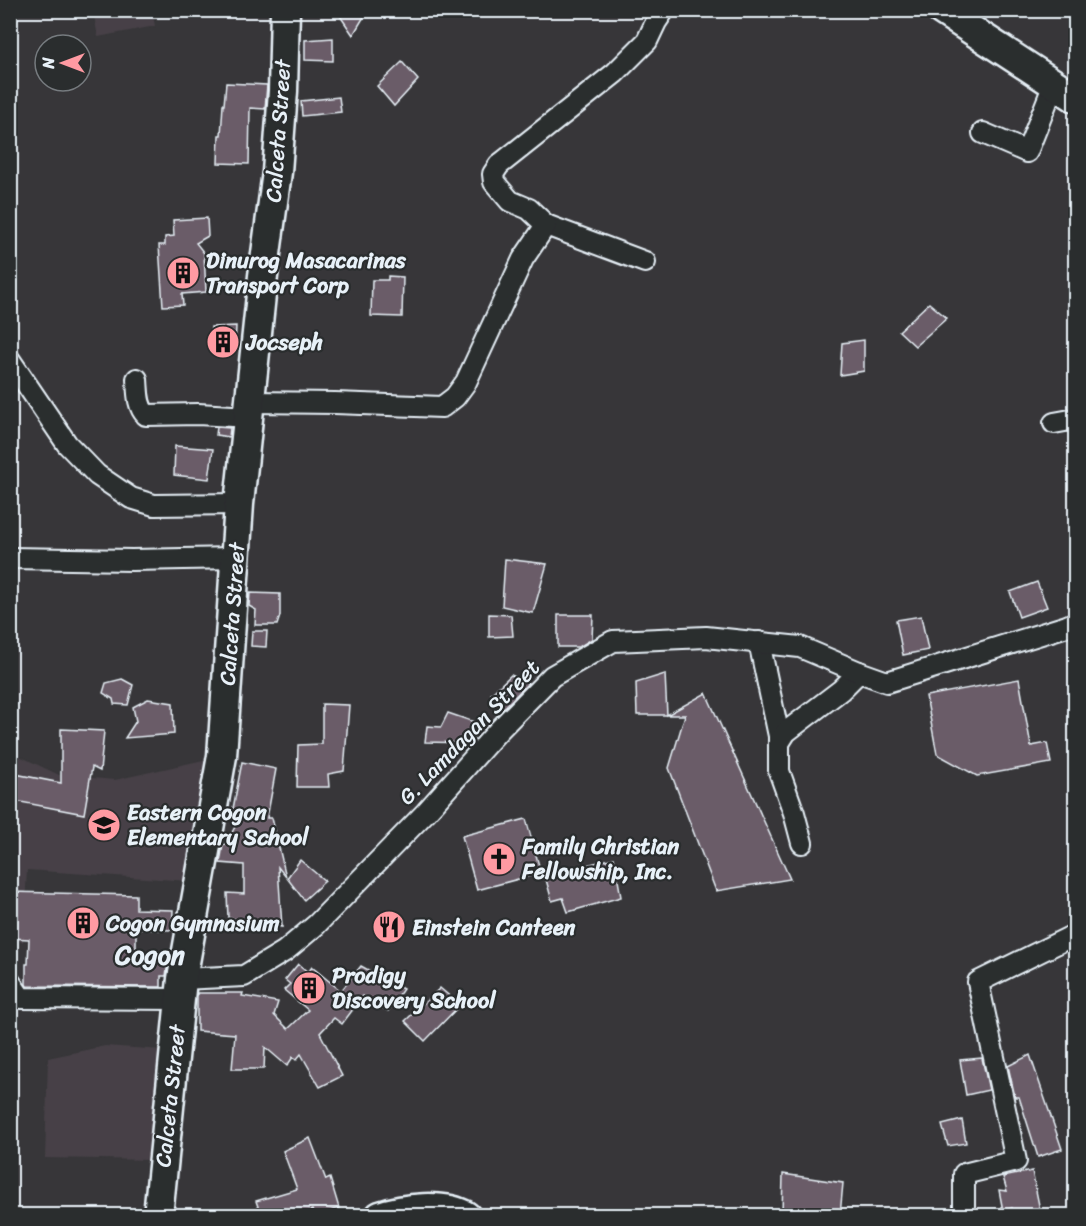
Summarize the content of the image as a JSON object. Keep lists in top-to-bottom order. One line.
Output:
{"streets":{"main road":["Calceta Street"],"street":["G. Lamdagan Street"]},"crossings":[["Calceta Street","G. Lamdagan Street"]],"districts":["Cogon"],"places":{"building":["Dinurog Masacarinas Transport Corp","Jocseph","Cogon Gymnasium","Prodigy Discovery School"],"school or university":["Eastern Cogon Elementary School"],"church":["Family Christian Fellowship, Inc."],"restaurant":["Einstein Canteen"]},"north":"left"}
